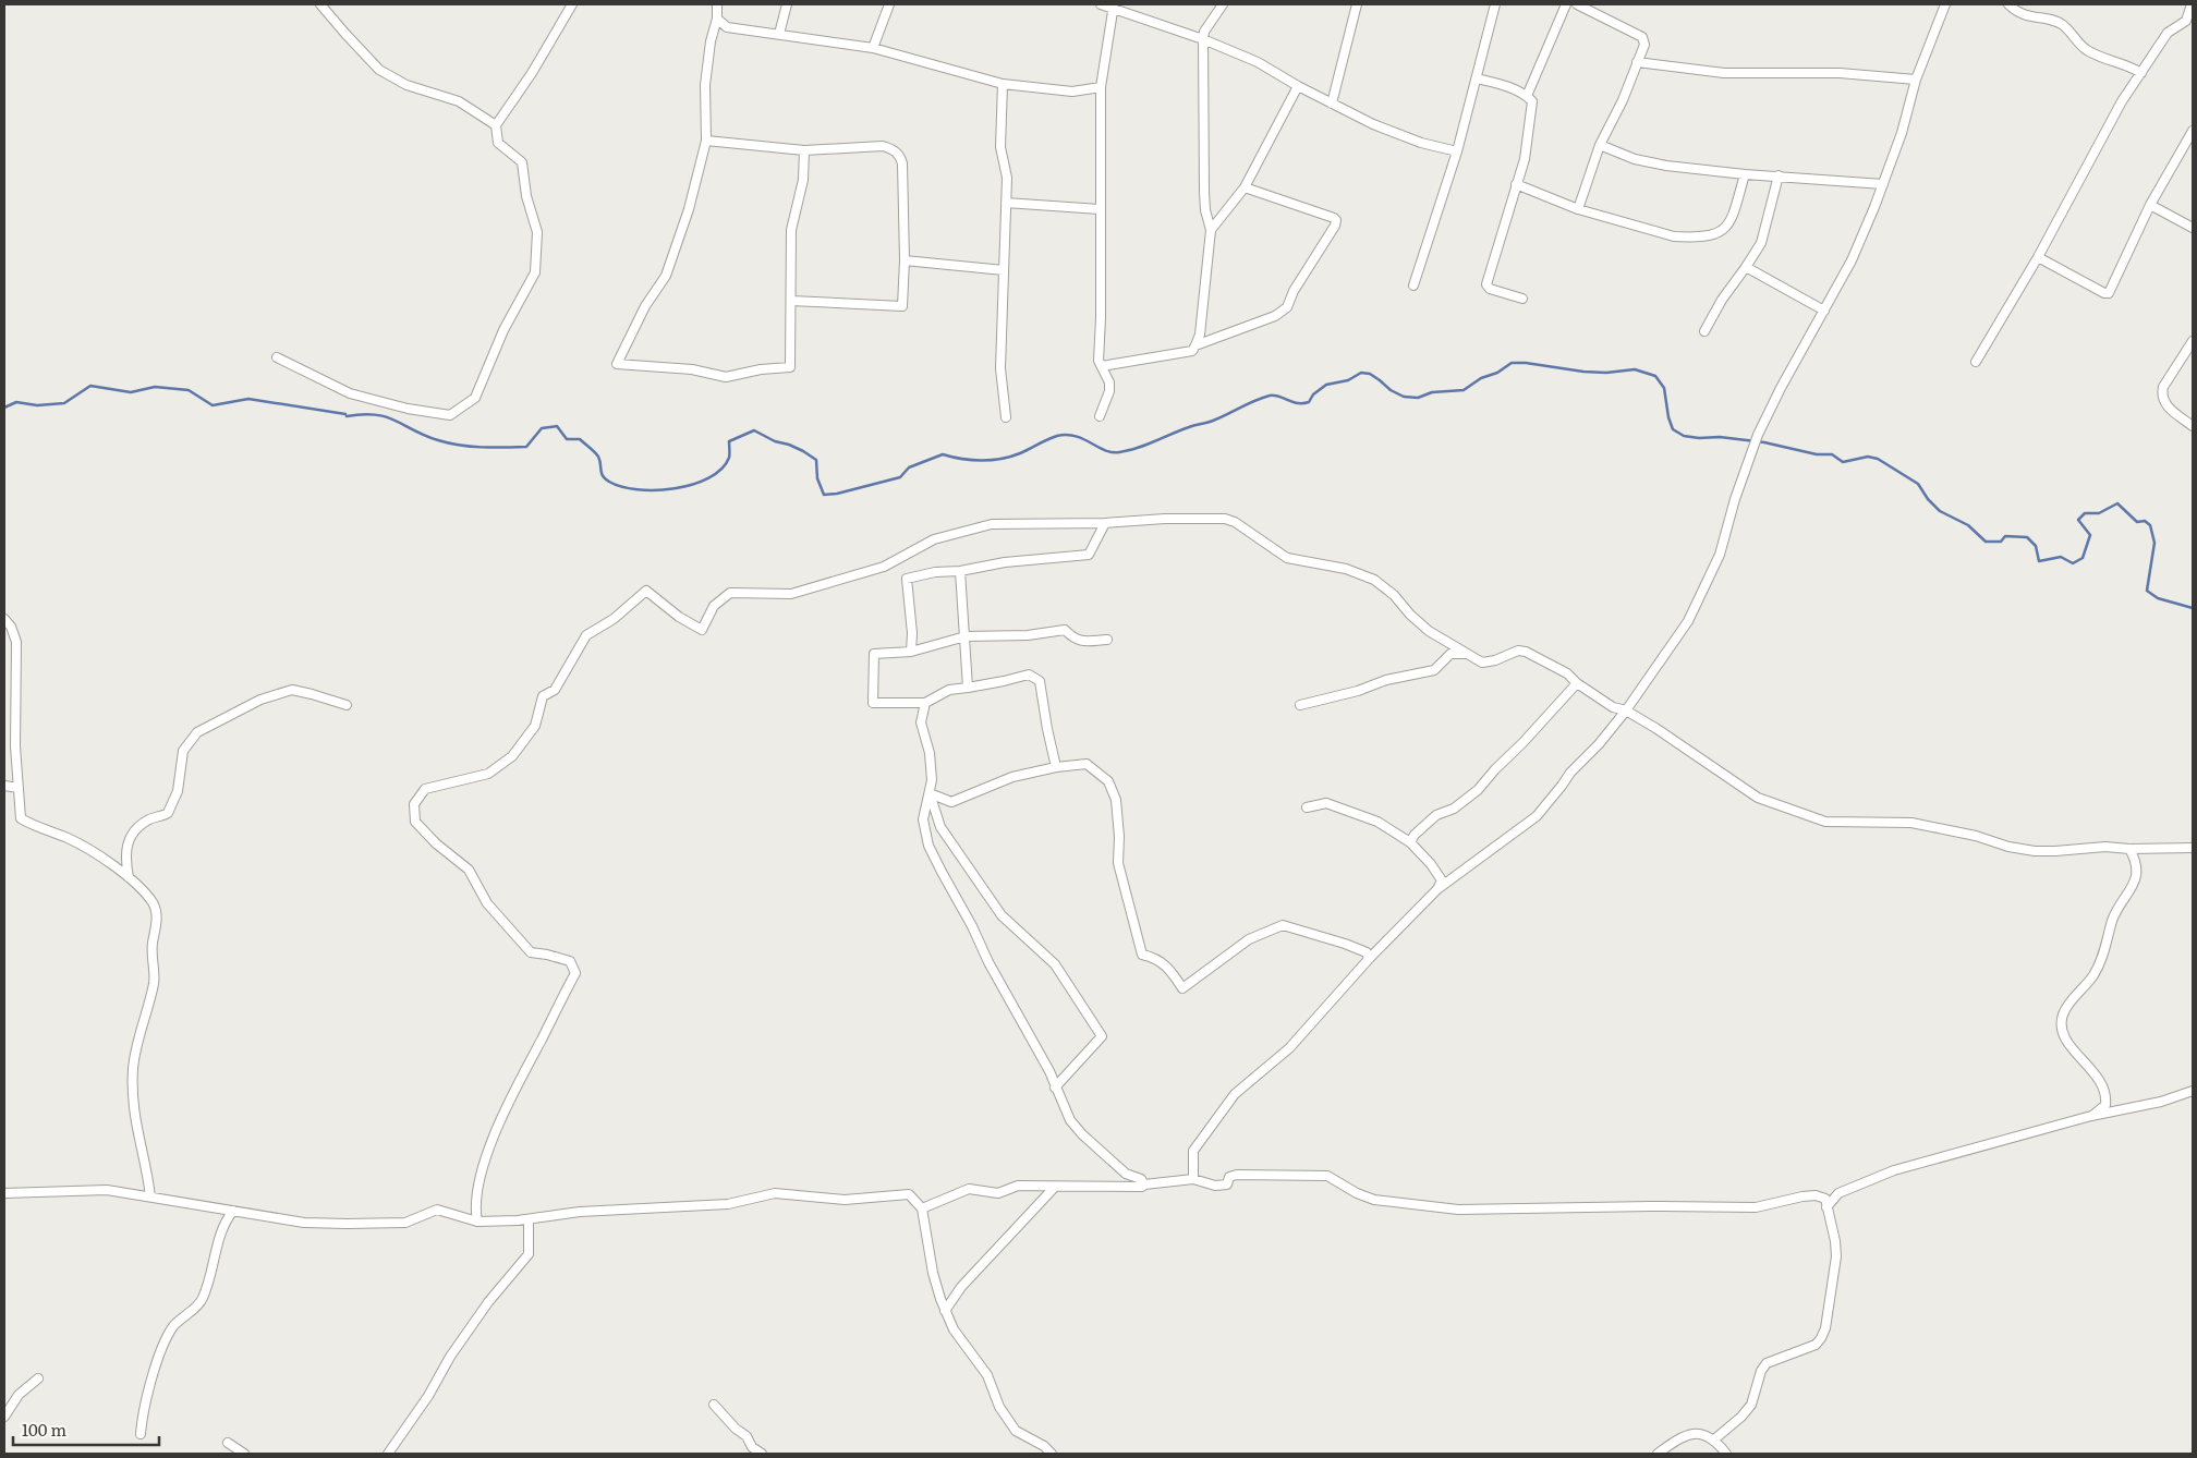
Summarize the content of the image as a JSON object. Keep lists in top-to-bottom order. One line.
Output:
{"scale_bar":"100 m"}
